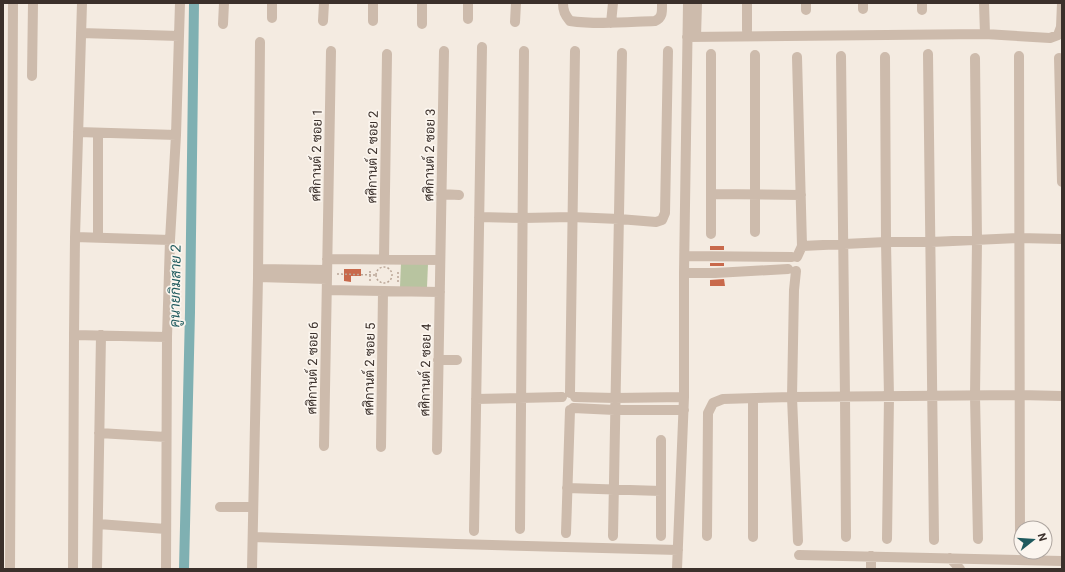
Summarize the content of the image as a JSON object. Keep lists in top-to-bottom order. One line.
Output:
{"streets":{"street":["ศศิกานต์ 2 ซอย 1","ศศิกานต์ 2 ซอย 3","ศศิกานต์ 2 ซอย 2","ศศิกานต์ 2 ซอย 6","ศศิกานต์ 2 ซอย 5","ศศิกานต์ 2 ซอย 4"]},"crossings":[["ศศิกานต์ 2 ซอย 1","ศศิกานต์ 2 ซอย 6"],["ศศิกานต์ 2 ซอย 3","ศศิกานต์ 2 ซอย 4"]],"water":["คูนายกิมสาย 2"],"north":"right"}
